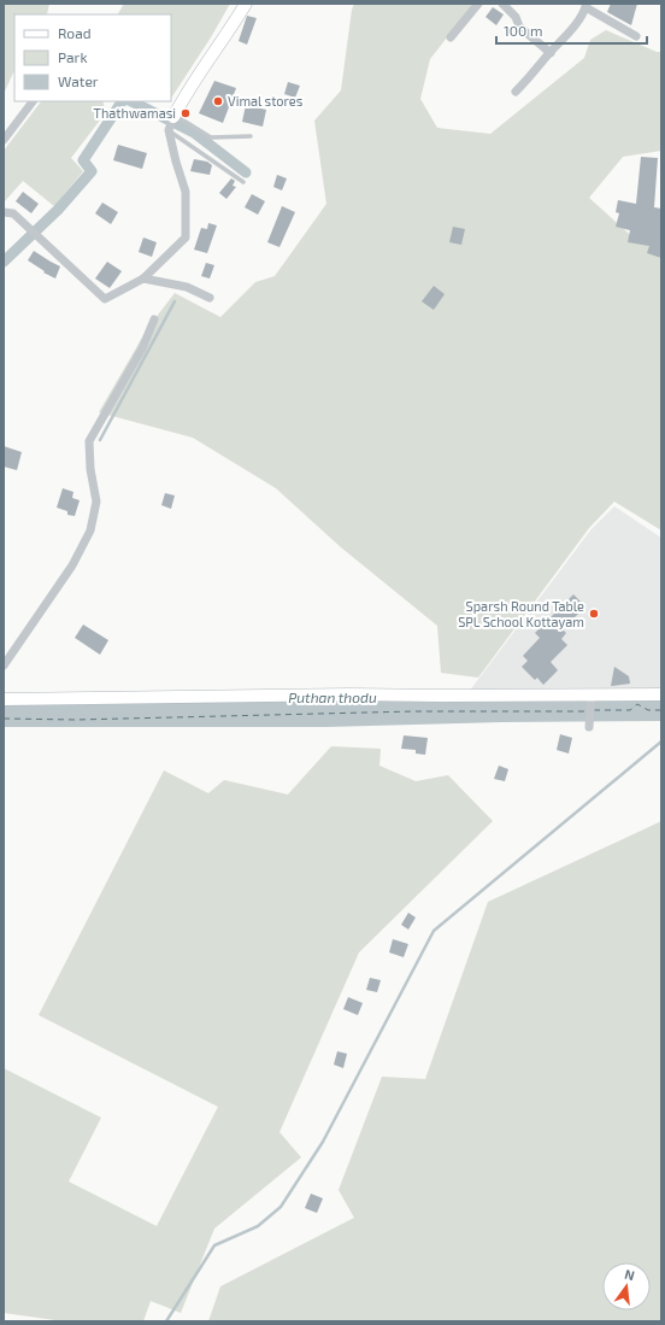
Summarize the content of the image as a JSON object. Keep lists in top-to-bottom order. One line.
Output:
{"water":["Puthan thodu"],"places":["Vimal stores","Thathwamasi","Sparsh Round Table SPL School Kottayam"],"legend":["Road","Park","Water"],"scale_bar":"100 m","north":"top"}
